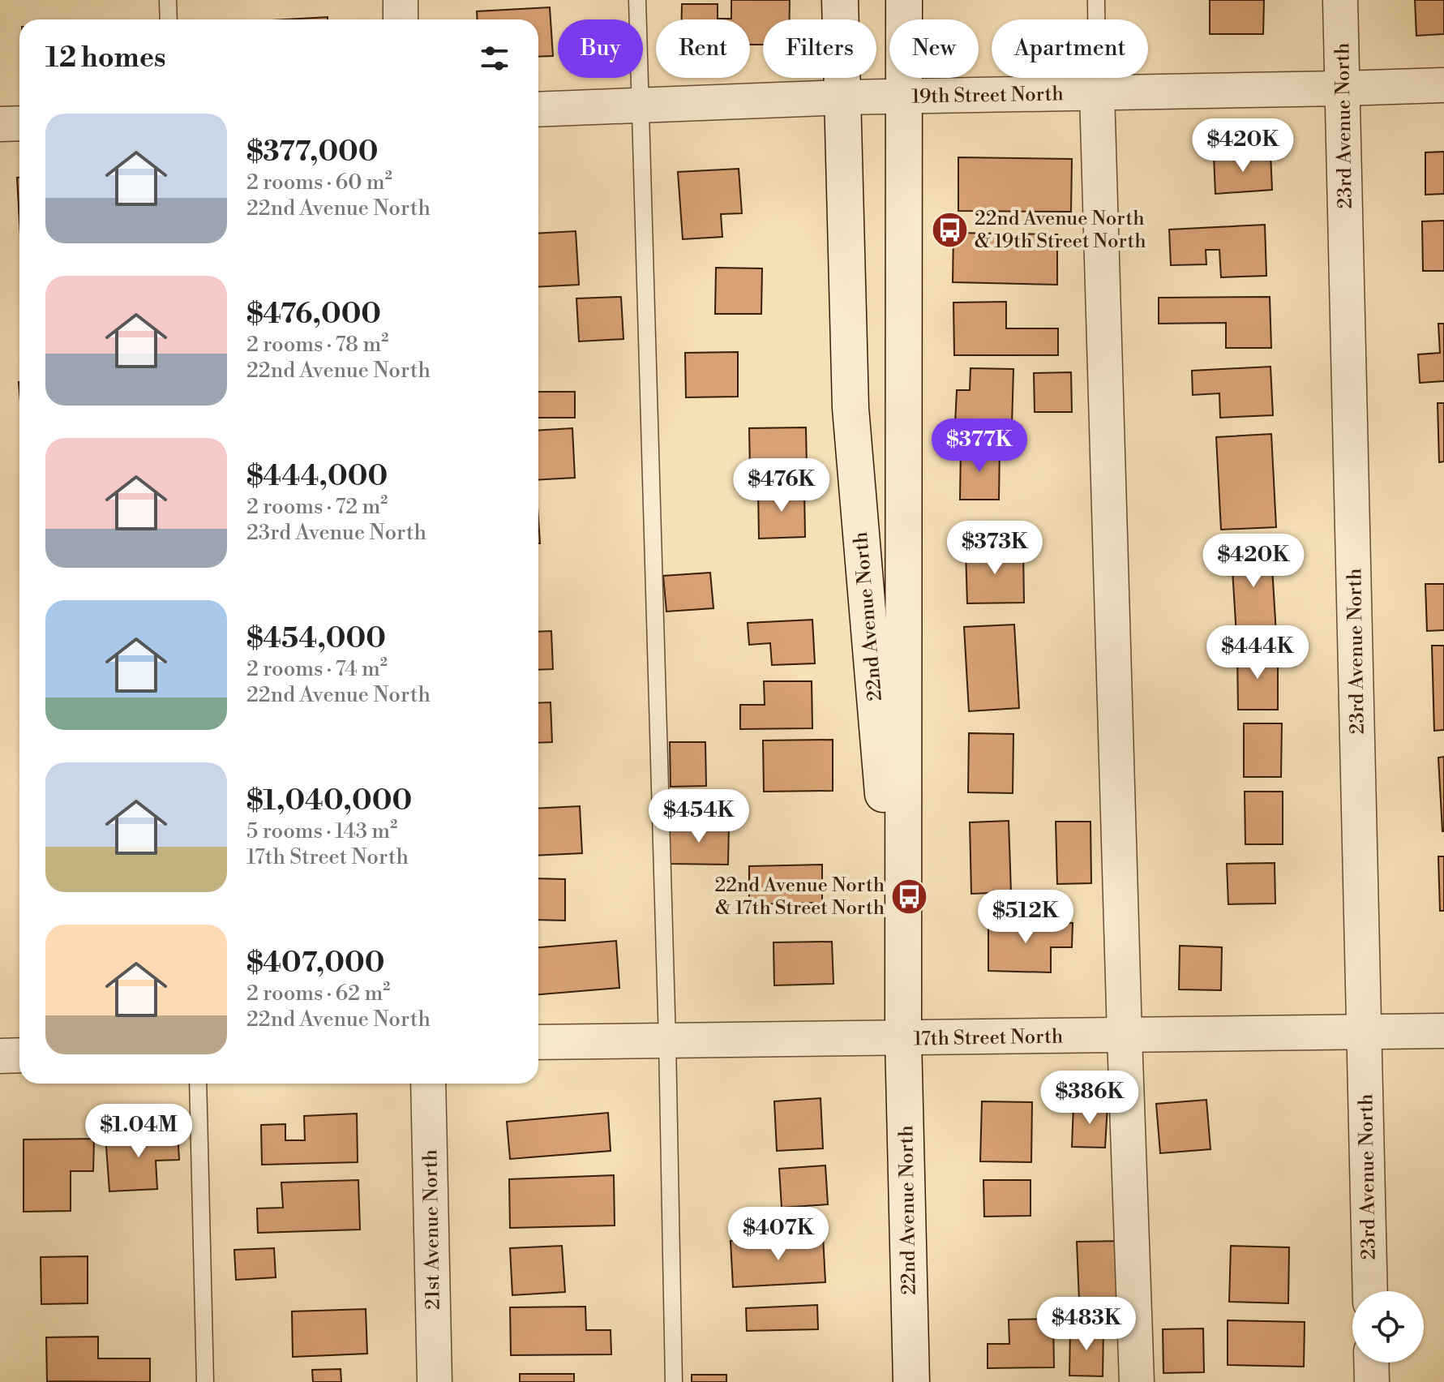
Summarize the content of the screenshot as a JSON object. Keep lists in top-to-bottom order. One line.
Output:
{"streets":{"main road":["22nd Avenue North"],"street":["19th Street North","23rd Avenue North","17th Street North","21st Avenue North"]},"crossings":[["19th Street North","23rd Avenue North"],["19th Street North","22nd Avenue North"],["23rd Avenue North","17th Street North"],["22nd Avenue North","17th Street North"]],"places":{"bus stop":["22nd Avenue North & 19th Street North","22nd Avenue North & 17th Street North"]},"page":{"chip":["Buy","Rent","Filters","New","Apartment"],"heading":"12 homes","list":[{"name":"$377,000","note":"2 rooms · 60 m² · 22nd Avenue North"},{"name":"$476,000","note":"2 rooms · 78 m² · 22nd Avenue North"},{"name":"$444,000","note":"2 rooms · 72 m² · 23rd Avenue North"},{"name":"$454,000","note":"2 rooms · 74 m² · 22nd Avenue North"},{"name":"$1,040,000","note":"5 rooms · 143 m² · 17th Street North"},{"name":"$407,000","note":"2 rooms · 62 m² · 22nd Avenue North"}],"price":["$420K","$377K","$476K","$373K","$420K","$444K","$454K","$512K","$386K","$1.04M","$407K","$483K"]}}
